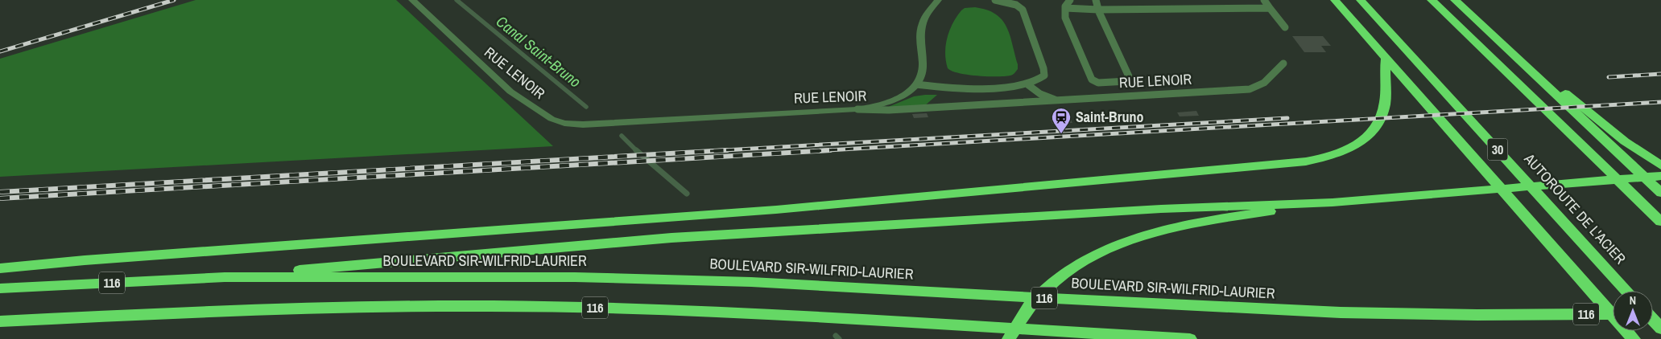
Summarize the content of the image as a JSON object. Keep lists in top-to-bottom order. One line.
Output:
{"streets":{"highway":["30","AUTOROUTE DE L'ACIER","BOULEVARD SIR-WILFRID-LAURIER","116"],"street":["RUE LENOIR"]},"water":["Canal Saint-Bruno"],"places":{"station":["Saint-Bruno"]},"north":"top"}
